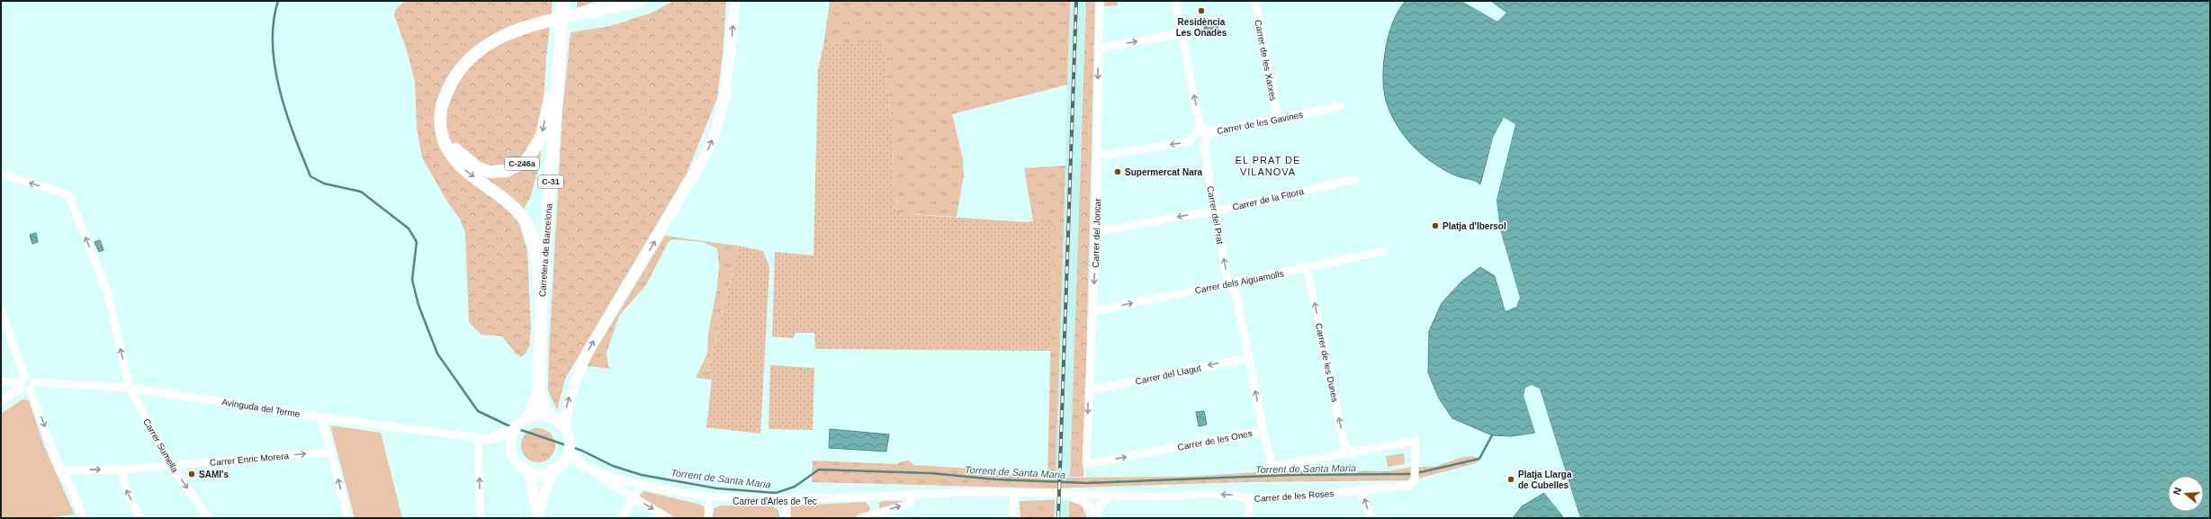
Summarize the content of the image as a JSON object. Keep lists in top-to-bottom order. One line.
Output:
{"streets":{"highway":["C-246a","C-31","Carretera de Barcelona"],"street":["Carrer de les Xarxes","Carrer de les Gavines","Carrer de la Fitora","Carrer del Prat","Carrer del Joncar","Carrer dels Aiguamolls","Carrer de les Dunes","Carrer del Llagut","Avinguda del Terme","Carrer de les Ones","Carrer Sumella","Carrer Enric Morera","Carrer de les Roses","Carrer d'Arles de Tec"]},"crossings":[["Carrer de les Xarxes","Carrer de les Gavines"],["Carrer de les Gavines","Carrer del Prat"],["Carrer de les Gavines","Carrer del Joncar"],["C-246a","Carretera de Barcelona"],["C-31","Carretera de Barcelona"],["Carrer de la Fitora","Carrer del Prat"],["Carrer de la Fitora","Carrer del Joncar"],["Carrer del Prat","Carrer dels Aiguamolls"],["Carrer del Prat","Carrer del Llagut"],["Carrer del Prat","Carrer de les Ones"],["Carrer del Joncar","Carrer dels Aiguamolls"],["Carrer del Joncar","Carrer del Llagut"],["Carrer del Joncar","Carrer de les Ones"],["Carrer dels Aiguamolls","Carrer de les Dunes"],["Avinguda del Terme","Carrer Sumella"],["Carrer de les Ones","Carrer de les Roses"],["Carrer Sumella","Carrer Enric Morera"],["Carrer de les Roses","Carrer d'Arles de Tec"]],"one_way":["Carrer de les Gavines","Carrer de la Fitora","Carrer del Prat","Carrer del Joncar","Carrer dels Aiguamolls","Carrer de les Dunes","Carrer del Llagut","Carrer de les Ones","Carrer Enric Morera","Carrer de les Roses"],"districts":["EL PRAT DE VILANOVA"],"water":["Torrent de Santa Maria"],"places":["Residència Les Onades","Supermercat Nara","Platja d'Ibersol","SAMI's","Platja Llarga de Cubelles"],"north":"left"}
